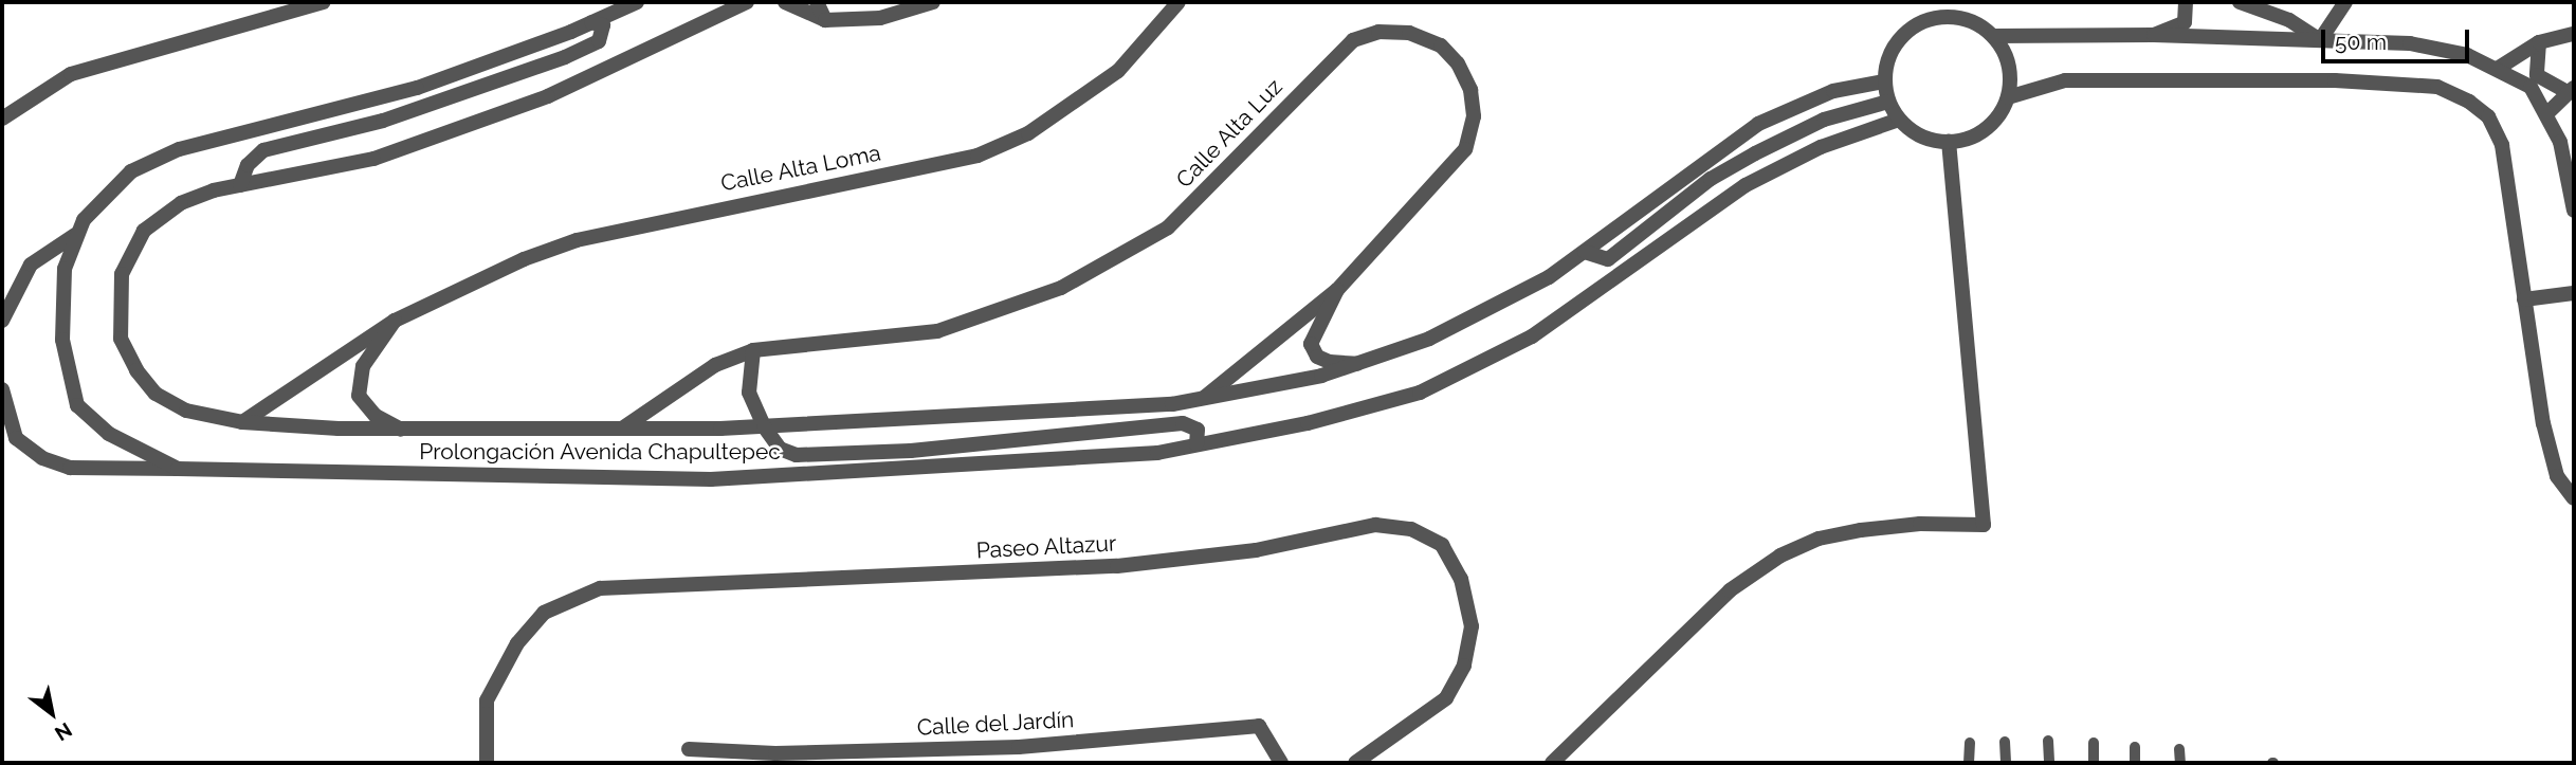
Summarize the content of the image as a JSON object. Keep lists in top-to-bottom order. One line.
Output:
{"streets":{"street":["Calle Alta Luz","Calle Alta Loma","Prolongación Avenida Chapultepec","Paseo Altazur","Calle del Jardín"]},"crossings":[["Calle Alta Luz","Prolongación Avenida Chapultepec"],["Calle Alta Loma","Prolongación Avenida Chapultepec"]],"scale_bar":"50 m","north":"bottom right"}
